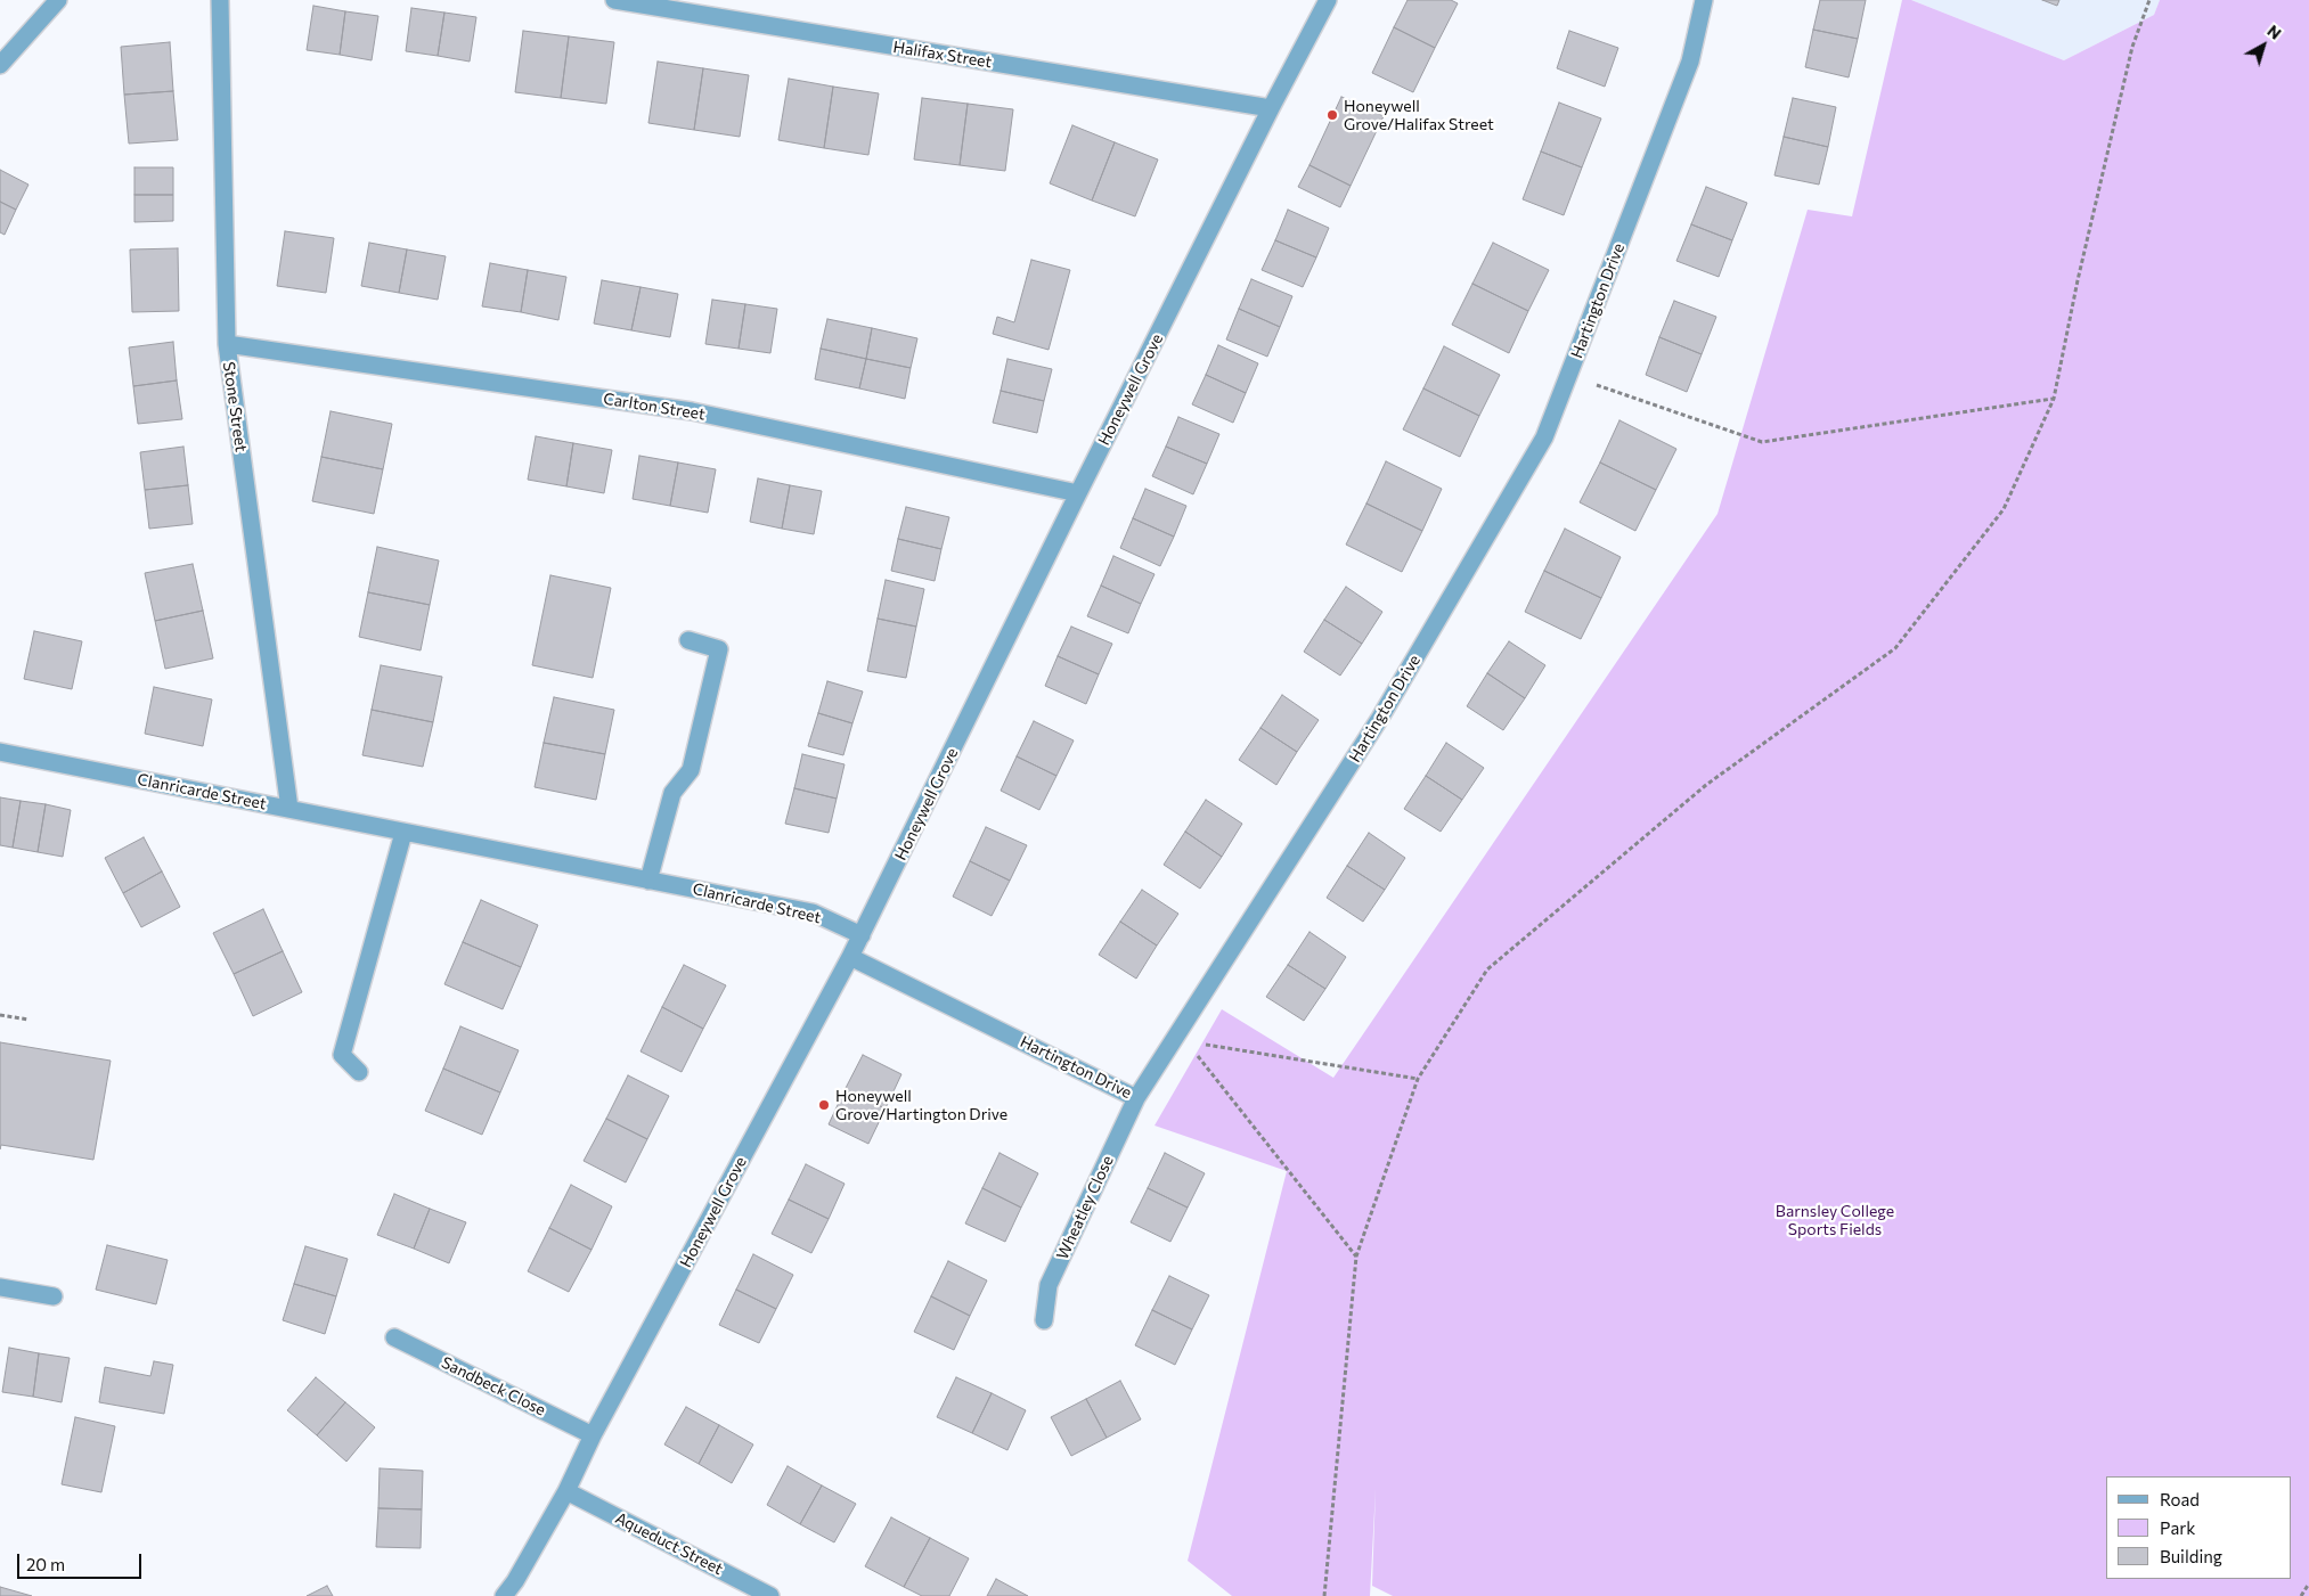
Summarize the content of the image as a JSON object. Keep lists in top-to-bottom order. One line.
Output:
{"streets":{"street":["Halifax Street","Hartington Drive","Honeywell Grove","Stone Street","Carlton Street","Clanricarde Street","Wheatley Close","Sandbeck Close","Aqueduct Street"]},"crossings":[["Halifax Street","Honeywell Grove"],["Hartington Drive","Honeywell Grove"],["Hartington Drive","Wheatley Close"],["Honeywell Grove","Carlton Street"],["Honeywell Grove","Clanricarde Street"],["Honeywell Grove","Sandbeck Close"],["Honeywell Grove","Aqueduct Street"],["Stone Street","Carlton Street"],["Stone Street","Clanricarde Street"]],"parks":["Barnsley College Sports Fields"],"places":["Honeywell Grove/Halifax Street","Honeywell Grove/Hartington Drive"],"legend":["Road","Park","Building"],"scale_bar":"20 m","north":"top right"}
